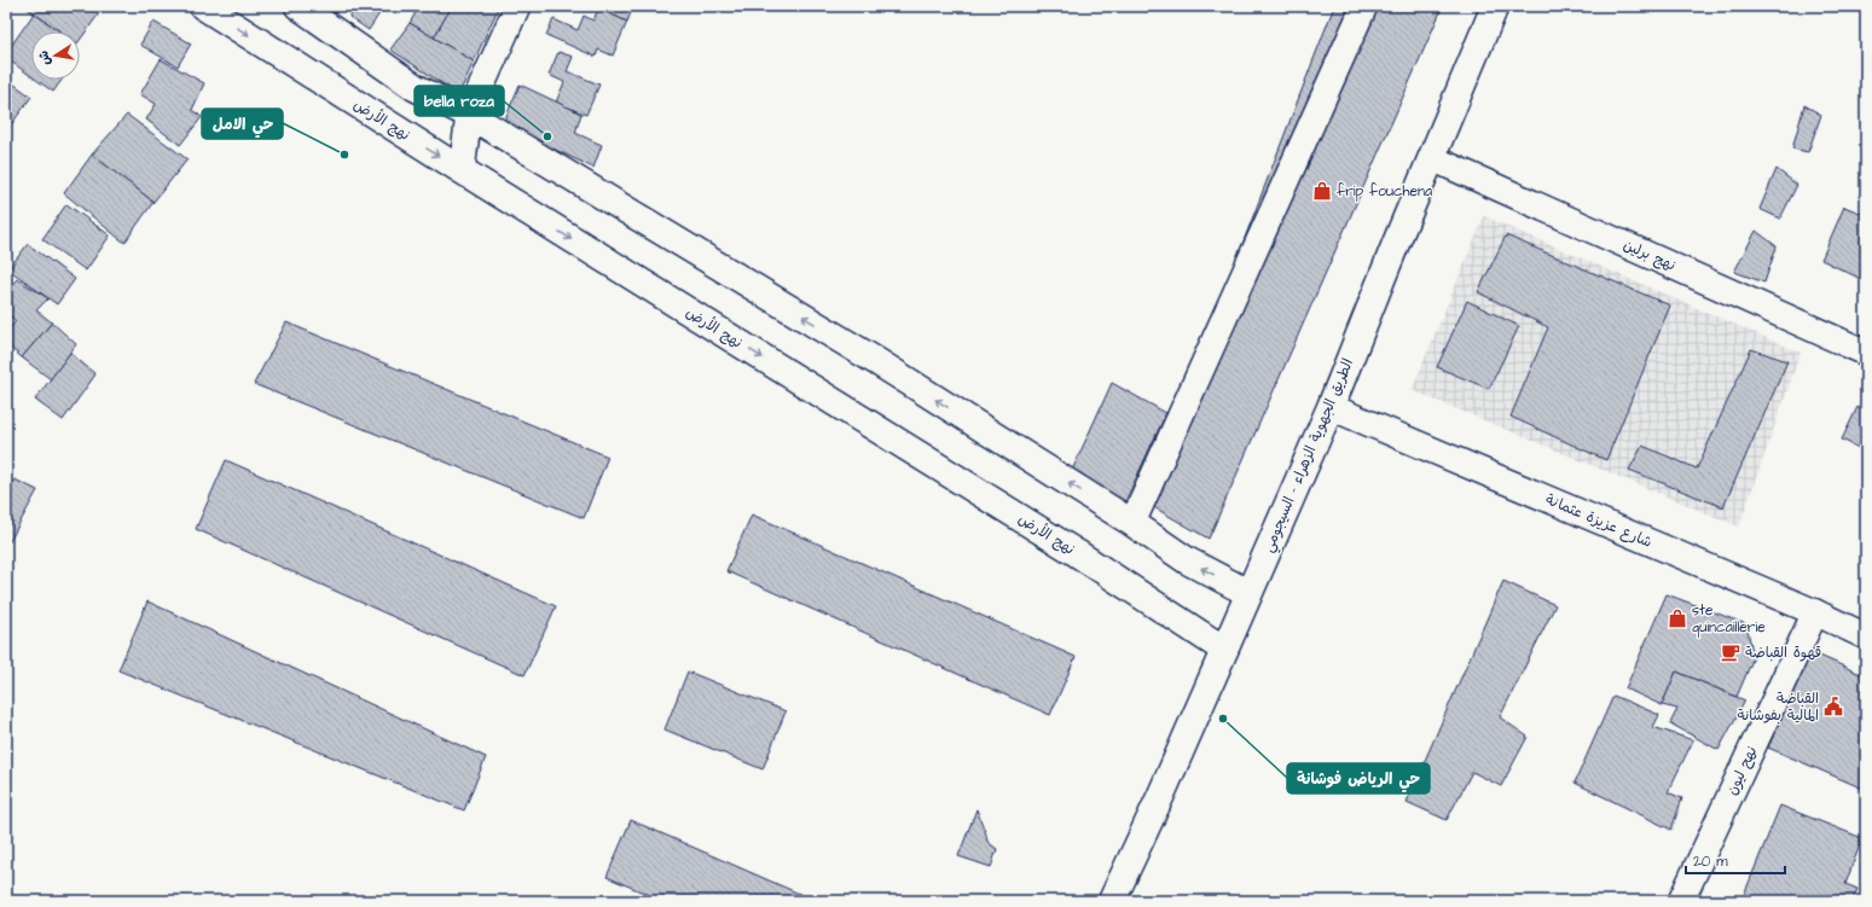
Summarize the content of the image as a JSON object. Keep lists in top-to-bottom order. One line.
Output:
{"streets":{"street":["نهج الأرض","نهج برلين","الطريق الجهوية الزهراء - السيجومي","شارع عزيزة عثمانة","نهح ليون"]},"crossings":[["نهج الأرض","الطريق الجهوية الزهراء - السيجومي"],["نهج برلين","الطريق الجهوية الزهراء - السيجومي"],["الطريق الجهوية الزهراء - السيجومي","شارع عزيزة عثمانة"],["شارع عزيزة عثمانة","نهح ليون"]],"places":{"other":["bella roza","حي الامل","حي الرياض فوشانة"],"shop":["frip fouchena","ste quincaillerie"],"cafe":["قهوة القباضة"],"public building":["القباضة المالية بفوشانة"]},"scale_bar":"20 m","north":"left"}
